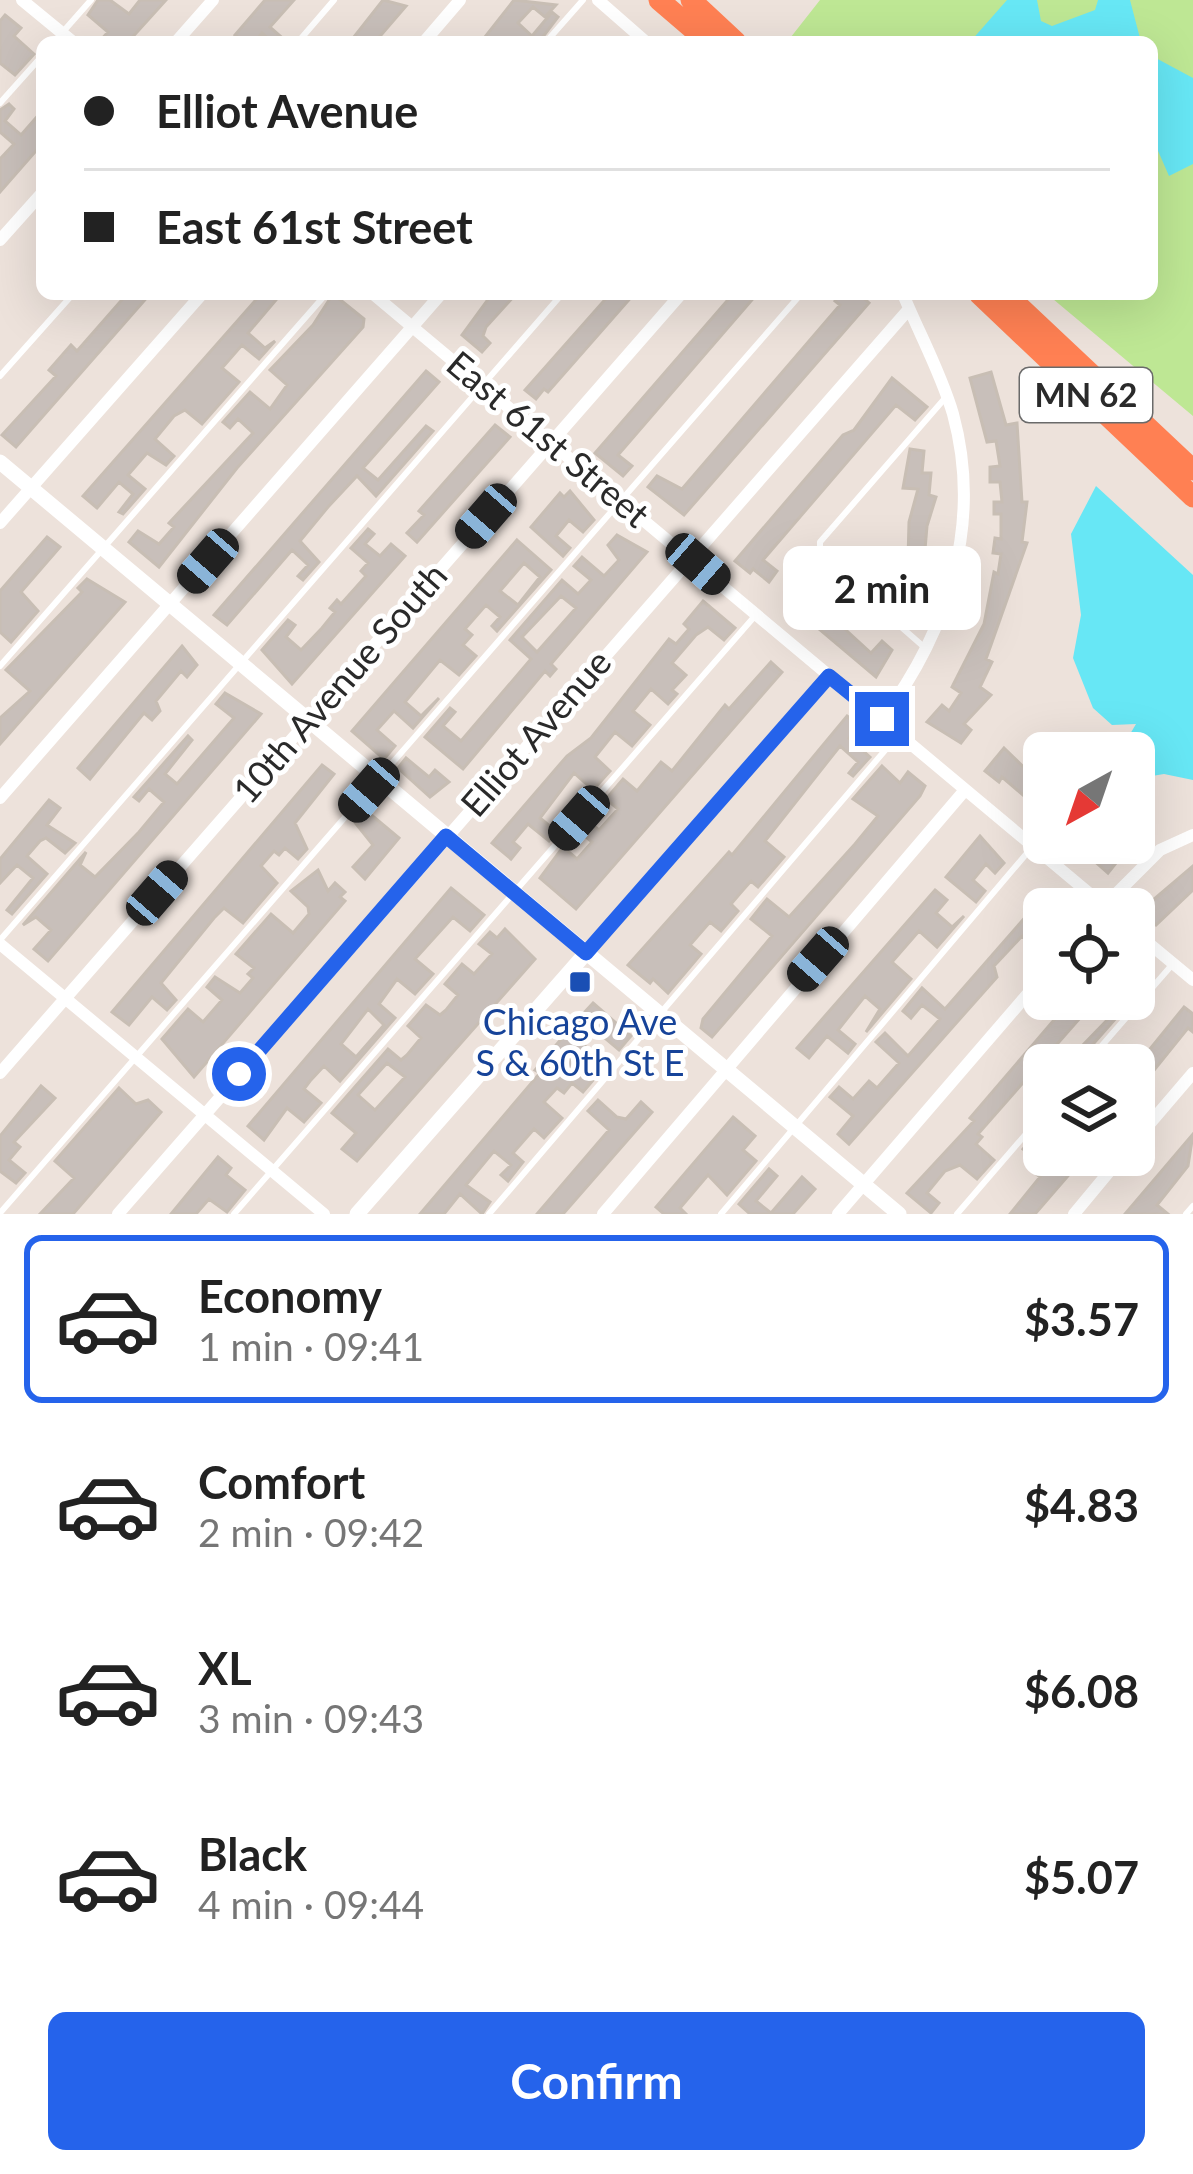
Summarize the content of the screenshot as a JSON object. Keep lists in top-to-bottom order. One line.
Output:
{"streets":{"highway":["MN 62"],"street":["East 61st Street","10th Avenue South","Elliot Avenue"]},"crossings":[["East 61st Street","10th Avenue South"],["East 61st Street","Elliot Avenue"]],"places":{"transit":["Chicago Ave S & 60th St E"]},"north":"bottom left","page":{"banner":["Elliot Avenue","East 61st Street"],"bubble":"2 min","list":[{"name":"Economy","note":"1 min · 09:41","value":"$3.57"},{"name":"Comfort","note":"2 min · 09:42","value":"$4.83"},{"name":"XL","note":"3 min · 09:43","value":"$6.08"},{"name":"Black","note":"4 min · 09:44","value":"$5.07"}],"buttons":"Confirm"}}
